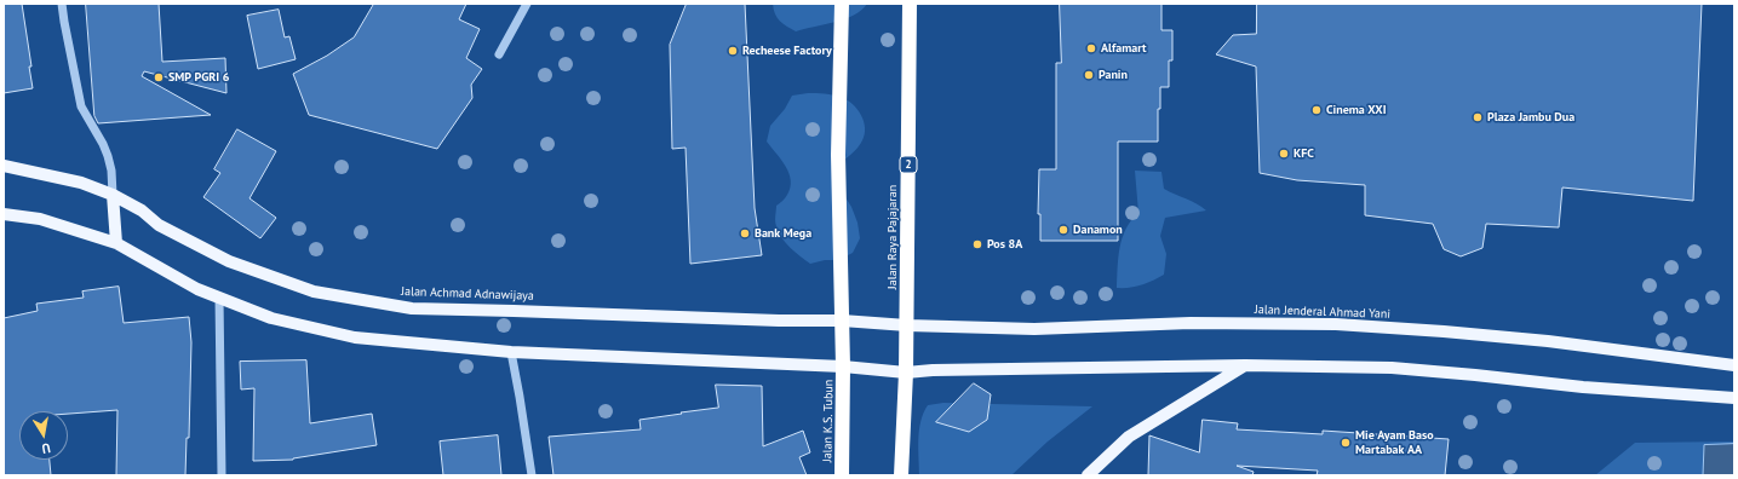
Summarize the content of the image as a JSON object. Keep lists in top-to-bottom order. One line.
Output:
{"streets":{"highway":["2","Jalan Raya Pajajaran","Jalan K.S. Tubun"],"main road":["Jalan Achmad Adnawijaya","Jalan Jenderal Ahmad Yani"]},"crossings":[["2","Jalan Raya Pajajaran"],["2","Jalan Achmad Adnawijaya"],["2","Jalan Jenderal Ahmad Yani"],["Jalan Raya Pajajaran","Jalan Achmad Adnawijaya"],["Jalan Raya Pajajaran","Jalan Jenderal Ahmad Yani"],["Jalan Achmad Adnawijaya","Jalan Jenderal Ahmad Yani"],["Jalan Achmad Adnawijaya","Jalan K.S. Tubun"]],"places":["Alfamart","Recheese Factory","Panin","SMP PGRI 6","Cinema XXI","Plaza Jambu Dua","KFC","Danamon","Bank Mega","Pos 8A","Mie Ayam Baso Martabak AA"],"north":"bottom"}
